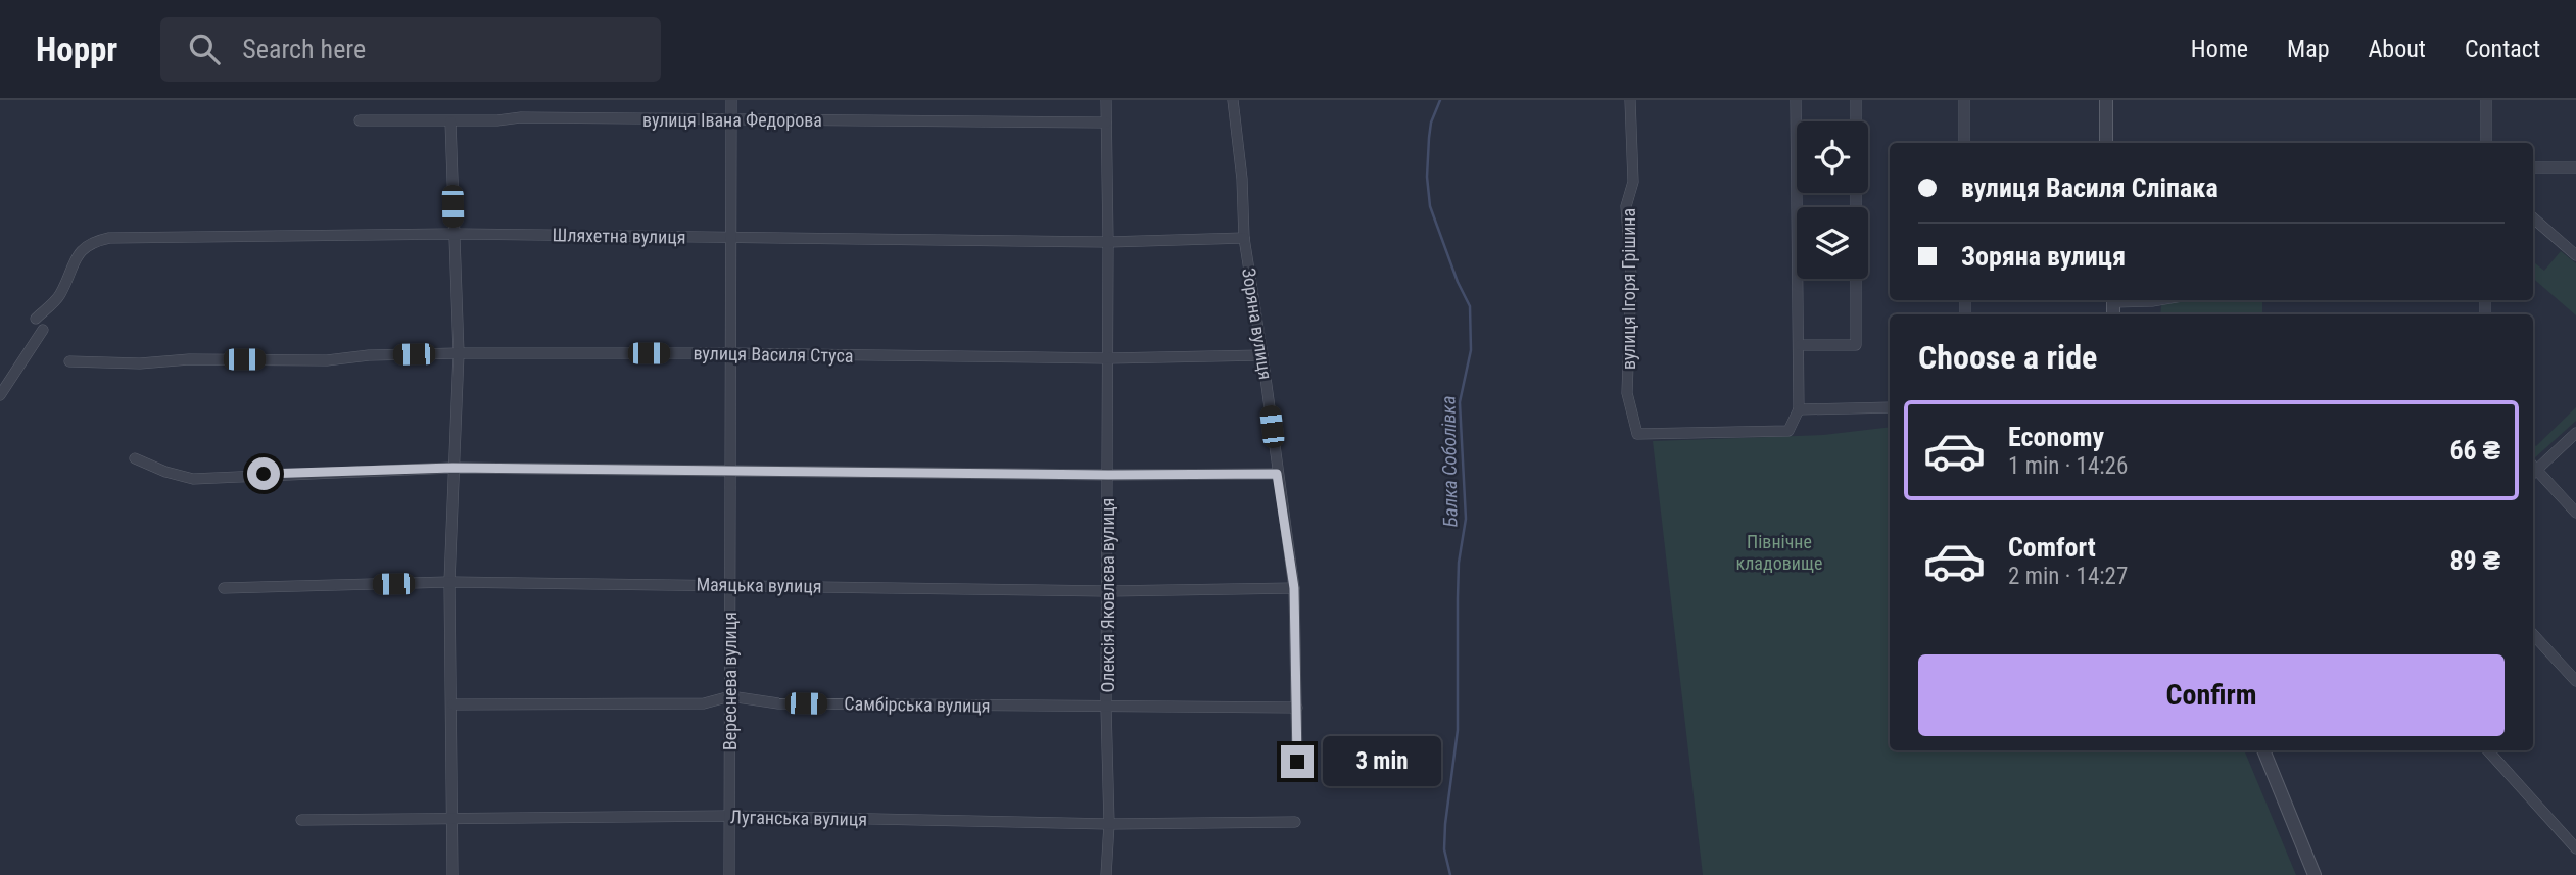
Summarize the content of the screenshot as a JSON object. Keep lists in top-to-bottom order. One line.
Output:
{"streets":{"street":["вулиця Івана Федорова","Шляхетна вулиця","вулиця Ігоря Грішина","Зоряна вулиця","вулиця Василя Стуса","Маяцька вулиця","Олексія Яковлєва вулиця","Вереснева вулиця","Самбірська вулиця","Луганська вулиця"]},"crossings":[["вулиця Івана Федорова","Олексія Яковлєва вулиця"],["вулиця Івана Федорова","Вереснева вулиця"],["Шляхетна вулиця","Зоряна вулиця"],["Шляхетна вулиця","Олексія Яковлєва вулиця"],["Шляхетна вулиця","Вереснева вулиця"],["Зоряна вулиця","вулиця Василя Стуса"],["Зоряна вулиця","Маяцька вулиця"],["Зоряна вулиця","Самбірська вулиця"],["вулиця Василя Стуса","Олексія Яковлєва вулиця"],["вулиця Василя Стуса","Вереснева вулиця"],["Маяцька вулиця","Олексія Яковлєва вулиця"],["Маяцька вулиця","Вереснева вулиця"],["Олексія Яковлєва вулиця","Самбірська вулиця"],["Олексія Яковлєва вулиця","Луганська вулиця"],["Вереснева вулиця","Самбірська вулиця"],["Вереснева вулиця","Луганська вулиця"]],"water":["Балка Соболівка"],"parks":["Північне кладовище"],"page":{"header":"Hoppr","search":"Search here","nav":["Home","Map","About","Contact"],"banner":["вулиця Василя Сліпака","Зоряна вулиця"],"heading":"Choose a ride","list":[{"name":"Economy","note":"1 min · 14:26","value":"66 ₴"},{"name":"Comfort","note":"2 min · 14:27","value":"89 ₴"}],"buttons":"Confirm","bubble":"3 min"}}
